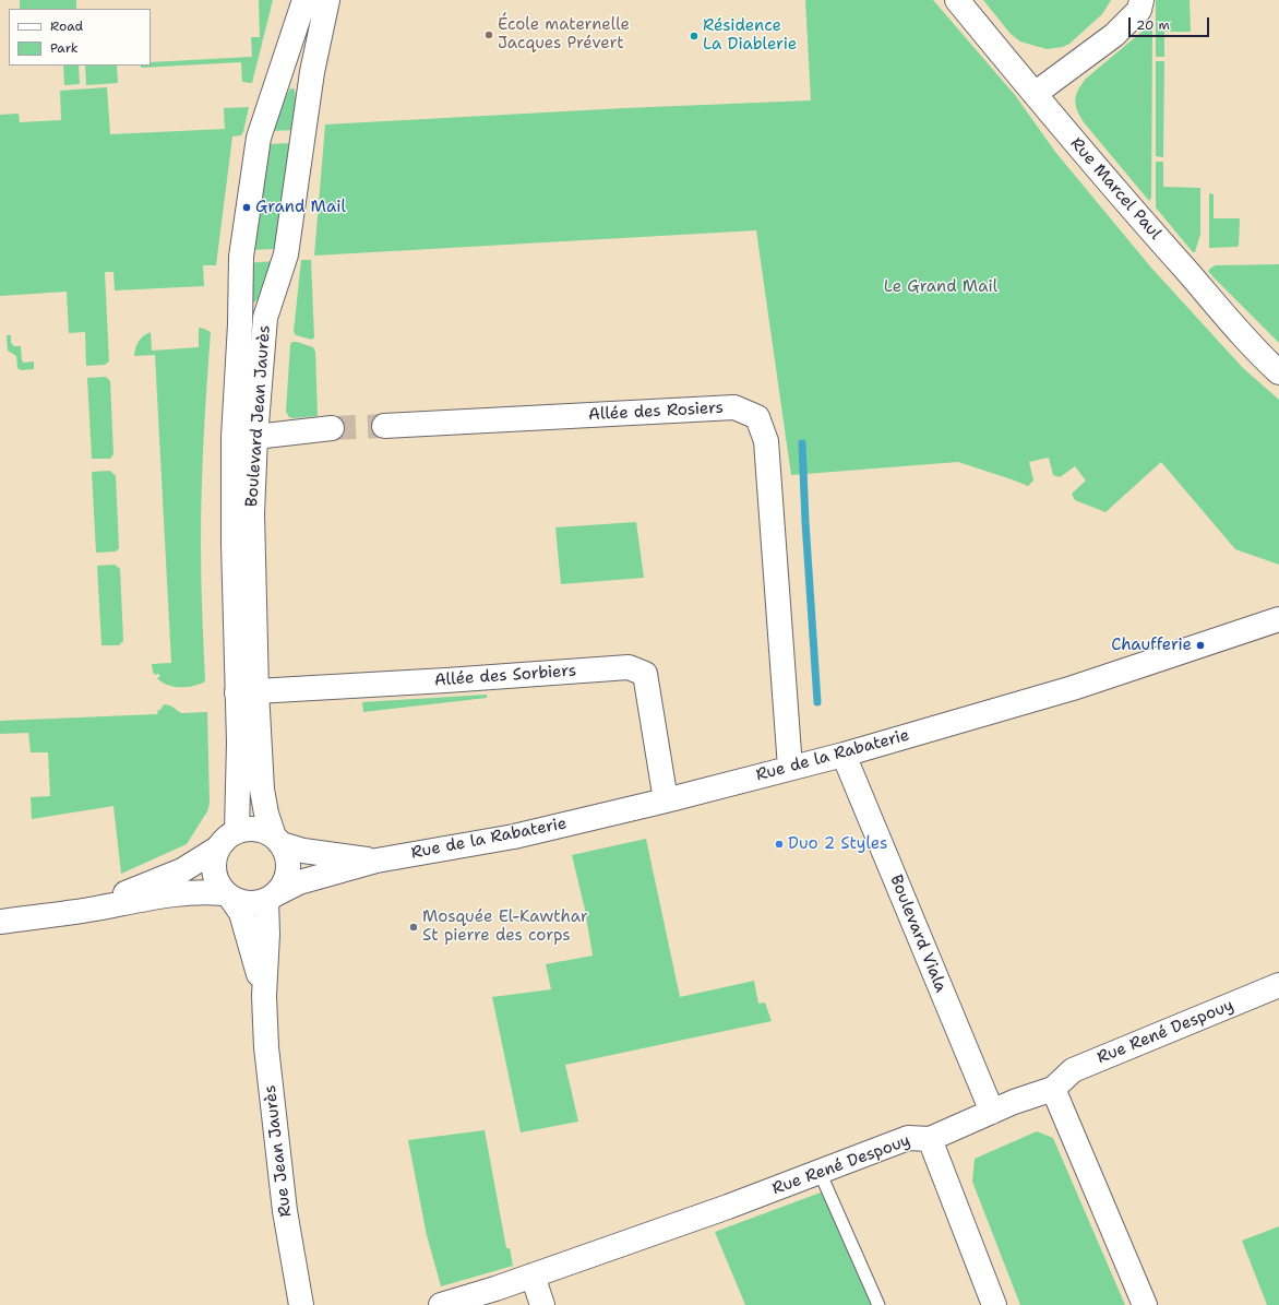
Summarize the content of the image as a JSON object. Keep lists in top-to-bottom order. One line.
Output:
{"streets":{"street":["Rue Marcel Paul","Allée des Rosiers","Boulevard Jean Jaurès","Allée des Sorbiers","Rue de la Rabaterie","Boulevard Viala","Rue René Despouy","Rue Jean Jaurès"]},"crossings":[["Allée des Rosiers","Rue de la Rabaterie"],["Boulevard Jean Jaurès","Allée des Sorbiers"],["Boulevard Jean Jaurès","Rue de la Rabaterie"],["Allée des Sorbiers","Rue de la Rabaterie"],["Rue de la Rabaterie","Boulevard Viala"],["Boulevard Viala","Rue René Despouy"]],"parks":["Le Grand Mail"],"places":["École maternelle Jacques Prévert","Résidence La Diablerie","Grand Mail","Chaufferie","Duo 2 Styles","Mosquée El-Kawthar St pierre des corps"],"legend":["Road","Park"],"scale_bar":"20 m"}
